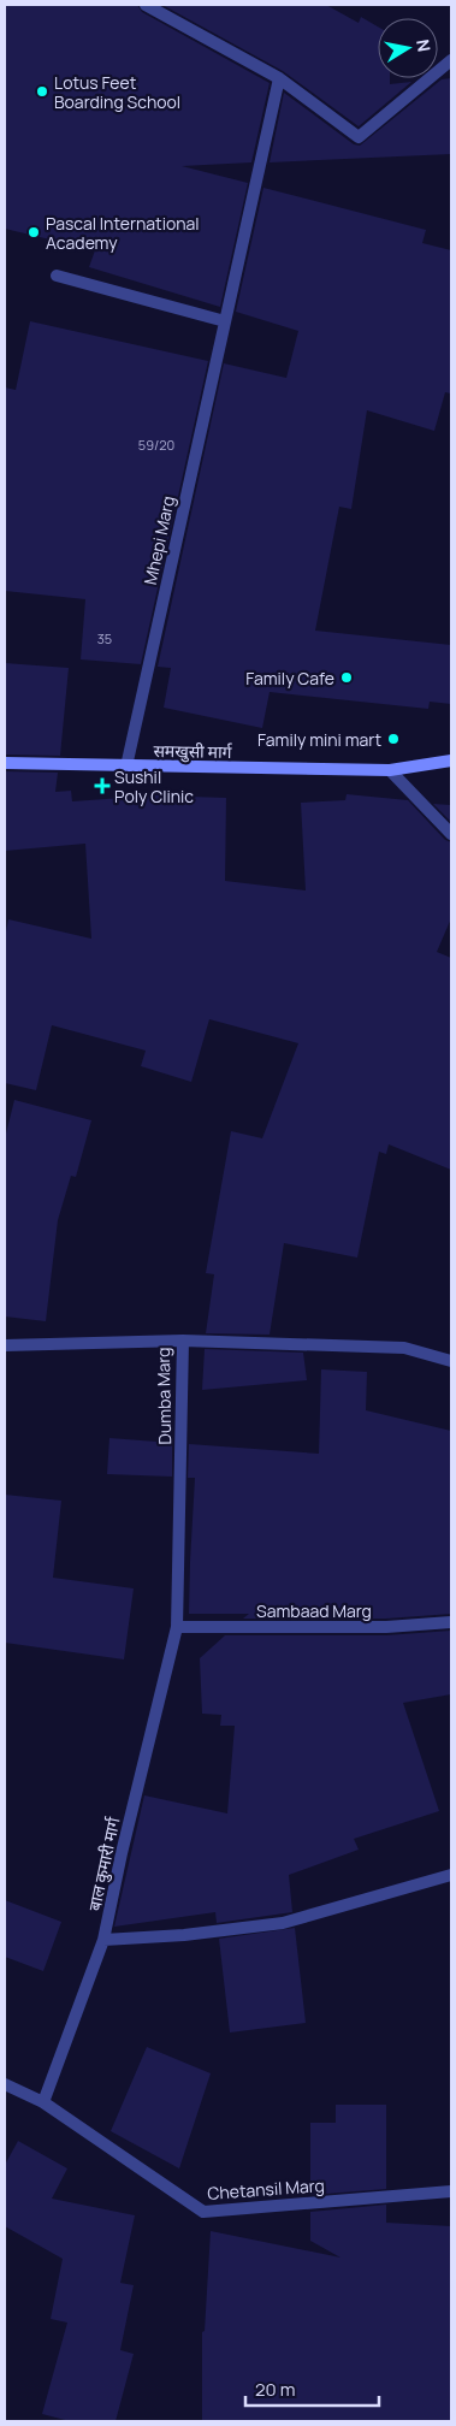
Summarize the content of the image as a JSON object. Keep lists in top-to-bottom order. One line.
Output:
{"streets":{"main road":["समखुसी मार्ग"],"street":["Mhepi Marg","Dumba Marg","Sambaad Marg","बाल कुमारी मार्ग","Chetansil Marg"]},"crossings":[["Mhepi Marg","समखुसी मार्ग"],["Dumba Marg","Sambaad Marg"],["Dumba Marg","बाल कुमारी मार्ग"],["Sambaad Marg","बाल कुमारी मार्ग"],["बाल कुमारी मार्ग","Chetansil Marg"]],"places":{"other":["Lotus Feet Boarding School","Pascal International Academy","Family Cafe","Family mini mart"],"health":["Sushil Poly Clinic"]},"house_numbers":["59/20","35"],"scale_bar":"20 m","north":"right"}
